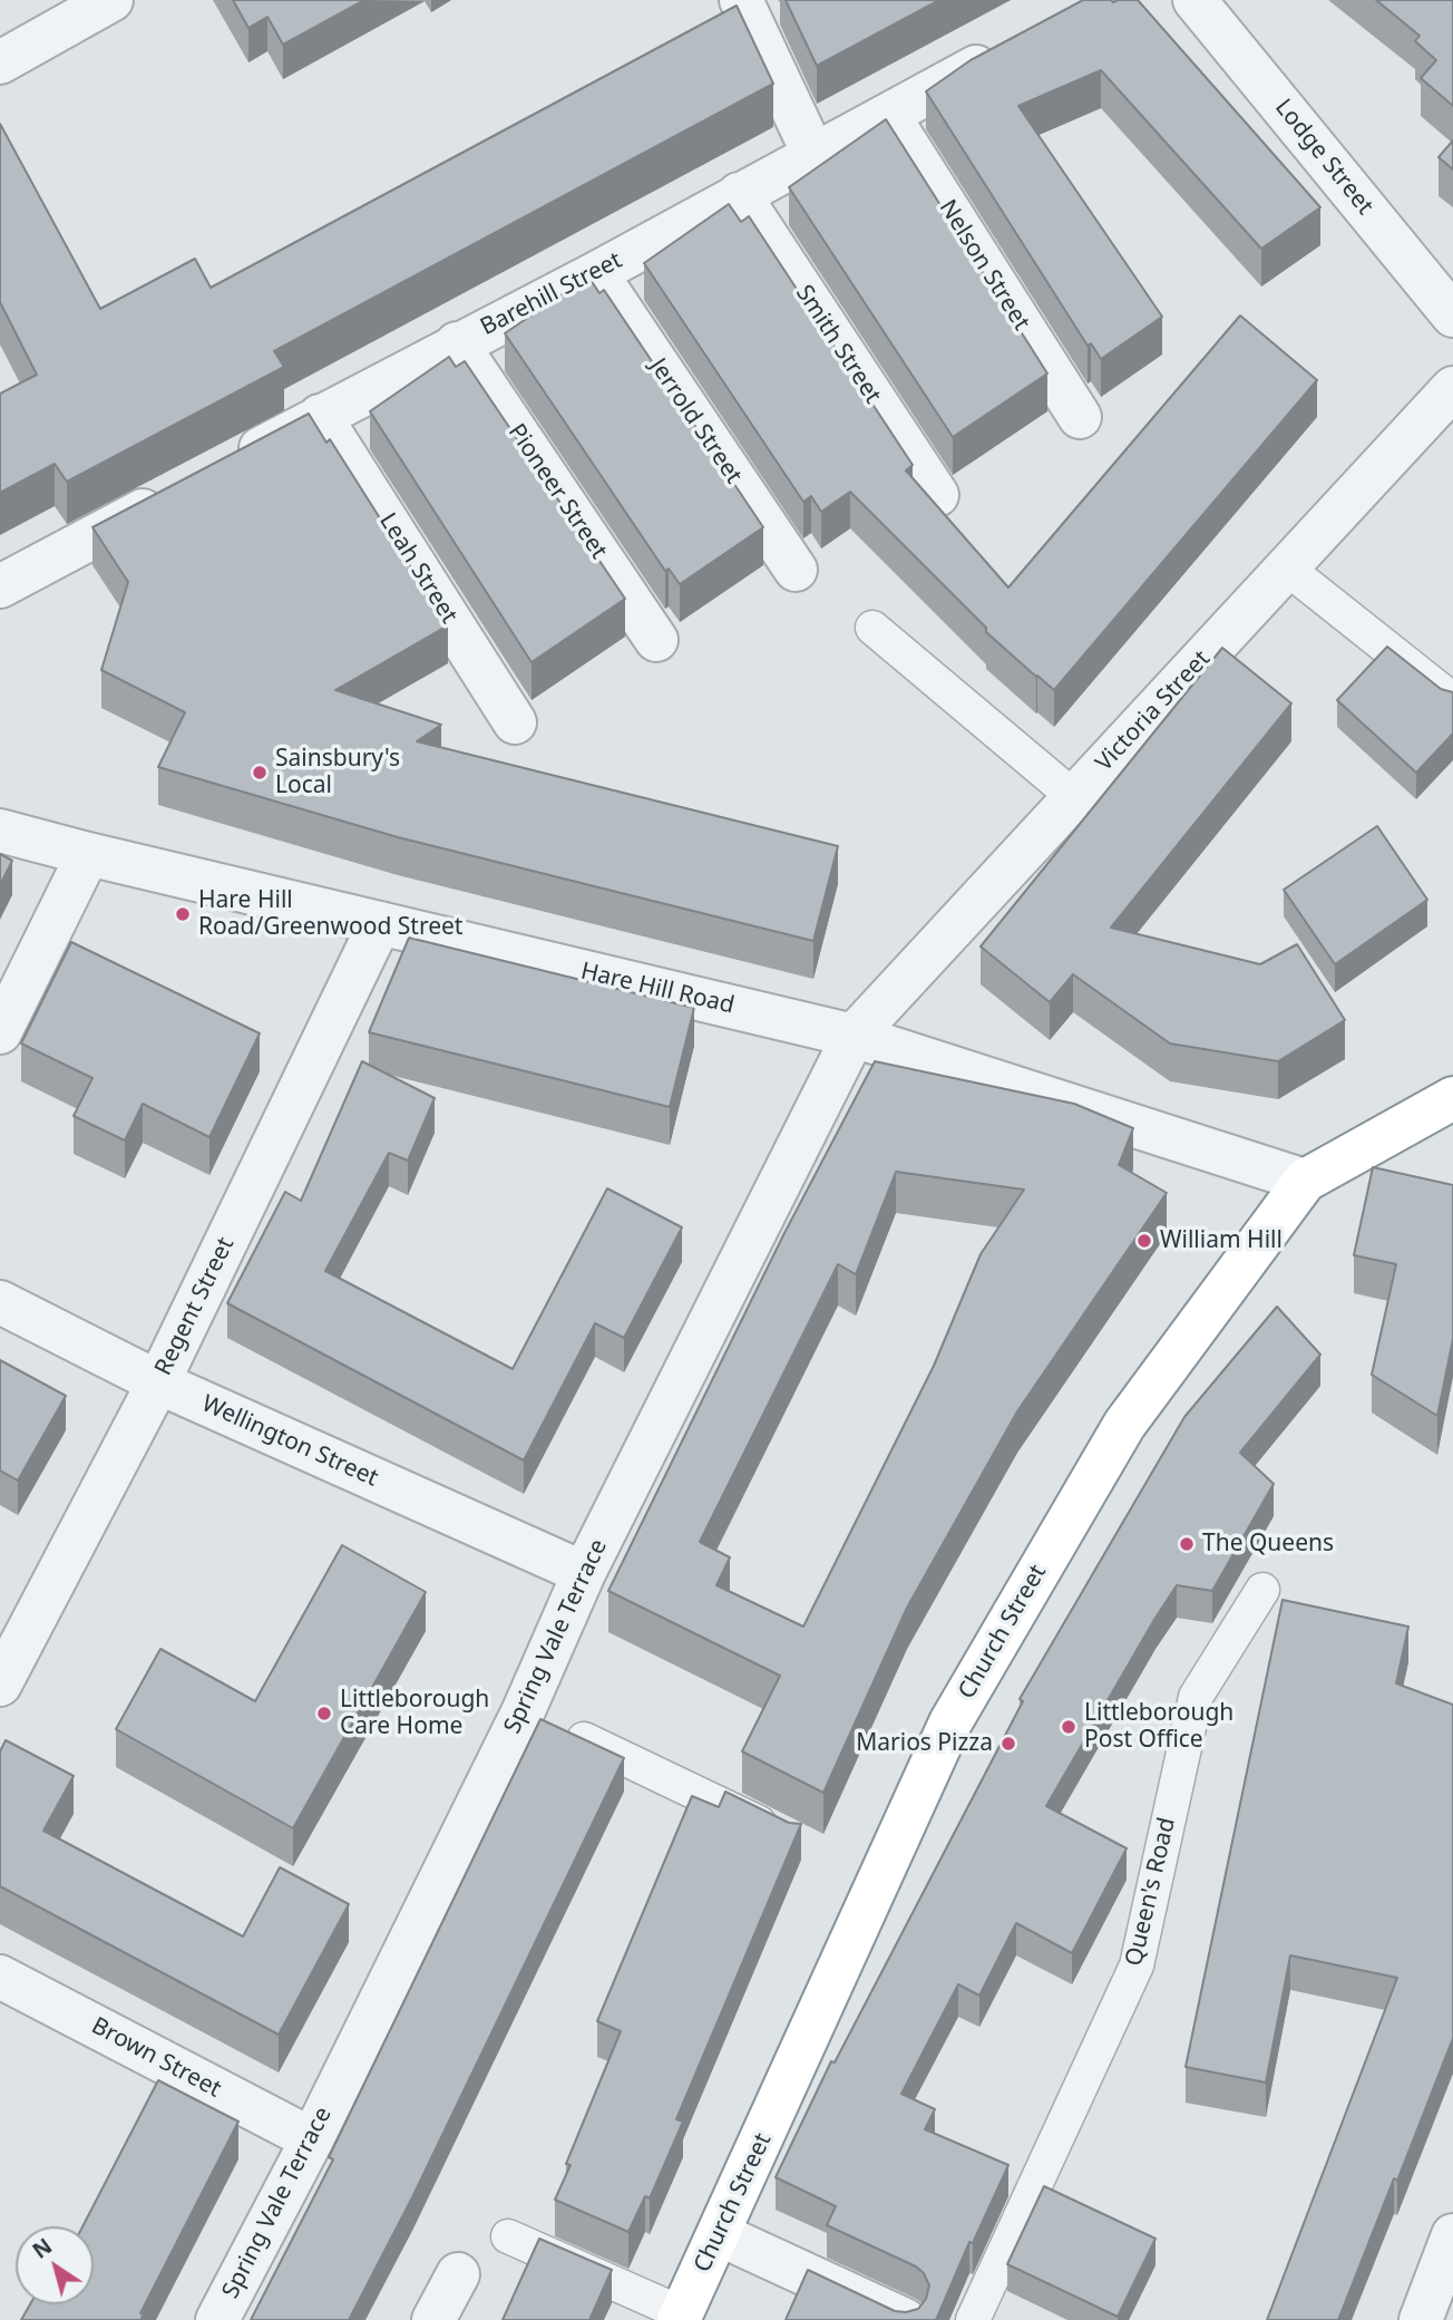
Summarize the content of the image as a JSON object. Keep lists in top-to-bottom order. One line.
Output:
{"streets":{"highway":["Church Street"],"street":["Lodge Street","Nelson Street","Barehill Street","Smith Street","Jerrold Street","Pioneer Street","Leah Street","Victoria Street","Hare Hill Road","Regent Street","Wellington Street","Spring Vale Terrace","Brown Street"],"lane":["Queen's Road"]},"crossings":[["Nelson Street","Barehill Street"],["Barehill Street","Smith Street"],["Barehill Street","Jerrold Street"],["Barehill Street","Pioneer Street"],["Barehill Street","Leah Street"],["Victoria Street","Hare Hill Road"],["Victoria Street","Spring Vale Terrace"],["Hare Hill Road","Regent Street"],["Hare Hill Road","Church Street"],["Hare Hill Road","Spring Vale Terrace"],["Regent Street","Wellington Street"],["Wellington Street","Spring Vale Terrace"],["Spring Vale Terrace","Brown Street"]],"places":["Sainsbury's Local","Hare Hill Road/Greenwood Street","William Hill","The Queens","Littleborough Care Home","Littleborough Post Office","Marios Pizza"],"north":"top left"}
